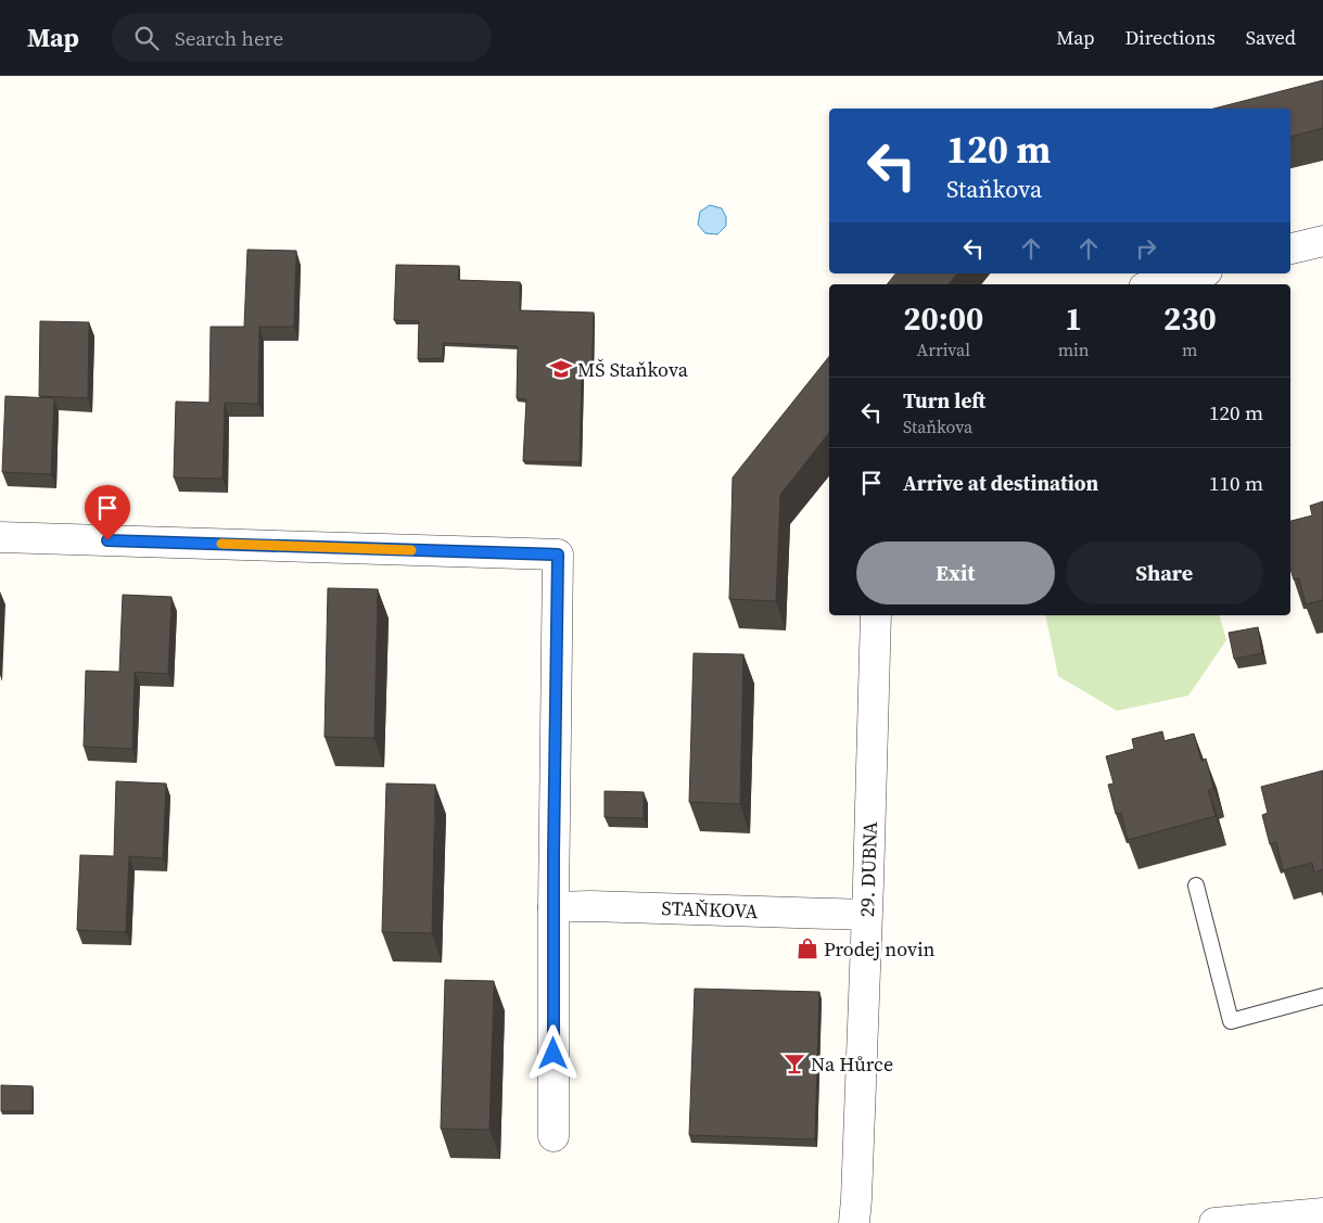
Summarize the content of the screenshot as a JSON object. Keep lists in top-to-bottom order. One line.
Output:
{"streets":{"street":["29. DUBNA","STAŇKOVA"]},"crossings":[["29. DUBNA","STAŇKOVA"]],"places":{"school or university":["MŠ Staňkova"],"shop":["Prodej novin"],"bar":["Na Hůrce"]},"page":{"header":"Map","search":"Search here","nav":["Map","Directions","Saved"],"turn":["120 m","Staňkova"],"eta":["20:00","Arrival","1","min","230","m"],"list":[{"name":"Turn left","note":"Staňkova","value":"120 m"},{"name":"Arrive at destination","value":"110 m"}],"buttons":["Exit","Share"]}}
